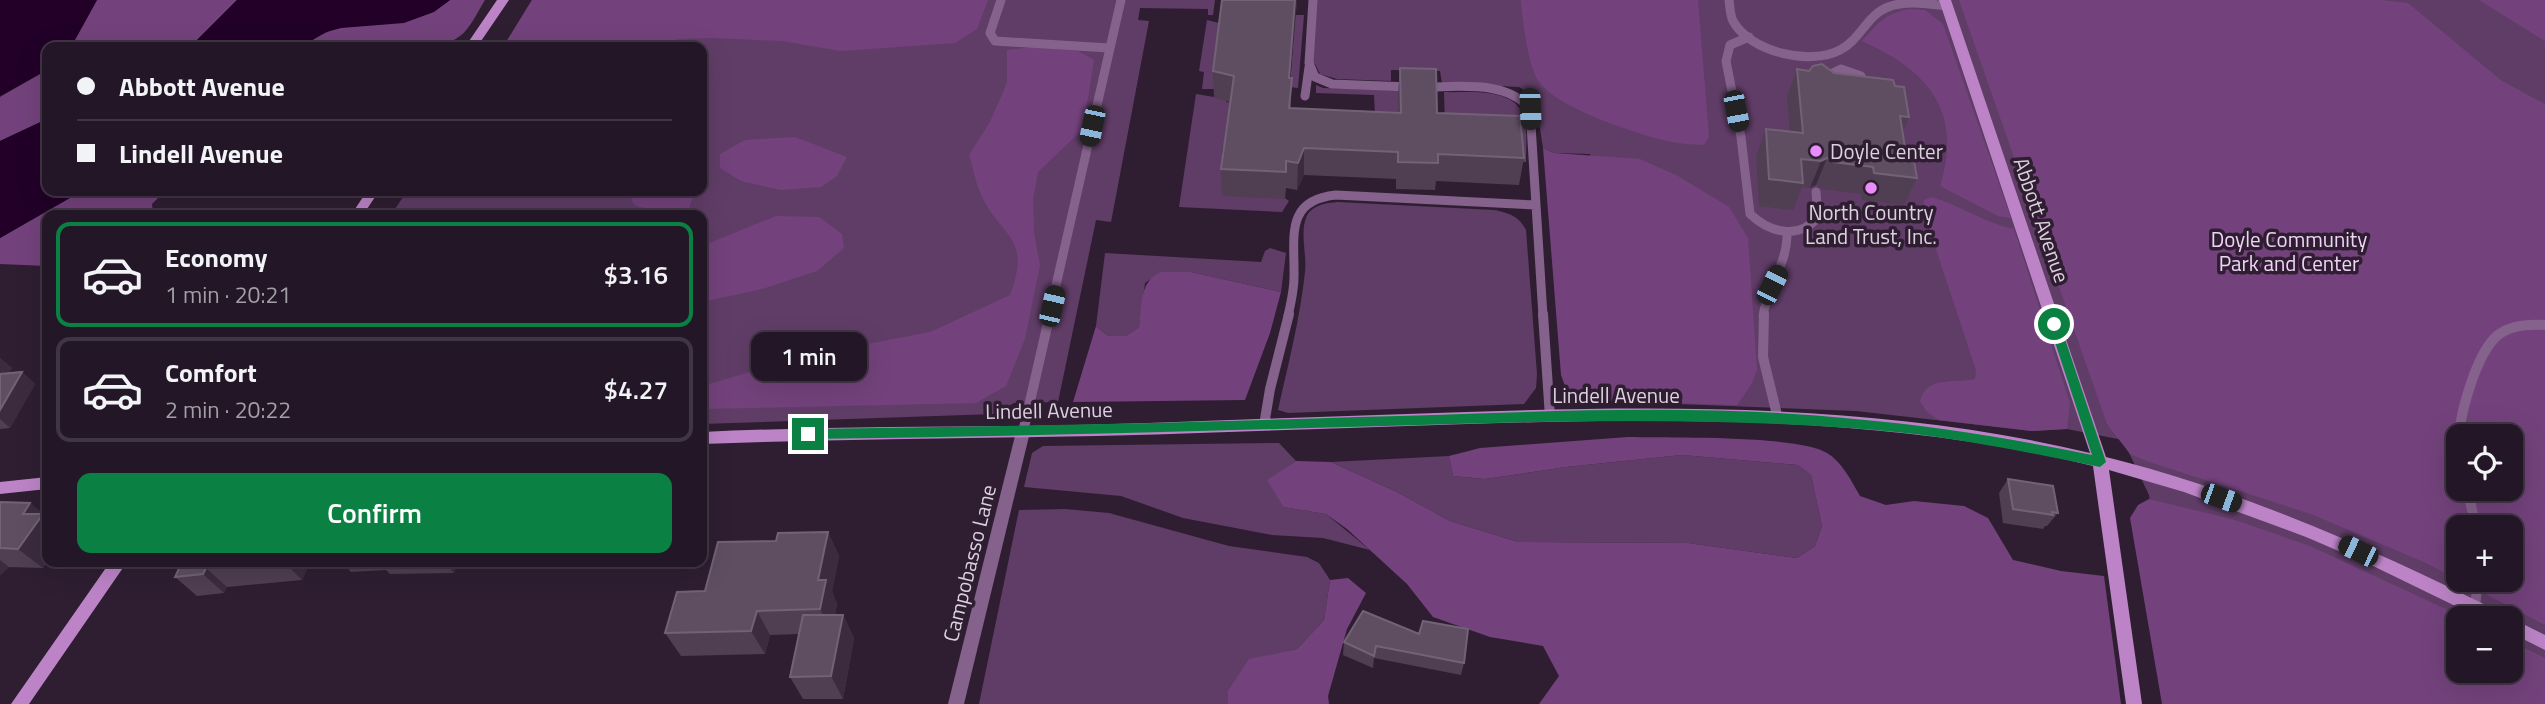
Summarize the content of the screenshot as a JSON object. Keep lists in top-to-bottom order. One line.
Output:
{"streets":{"street":["Abbott Avenue","Lindell Avenue","Campobasso Lane"]},"crossings":[["Abbott Avenue","Lindell Avenue"],["Lindell Avenue","Campobasso Lane"]],"parks":["Doyle Community Park and Center"],"places":["Doyle Center","North Country Land Trust, Inc."],"page":{"banner":["Abbott Avenue","Lindell Avenue"],"list":[{"name":"Economy","note":"1 min · 20:21","value":"$3.16"},{"name":"Comfort","note":"2 min · 20:22","value":"$4.27"}],"bubble":"1 min","map_buttons":["+","−"],"buttons":"Confirm"}}
